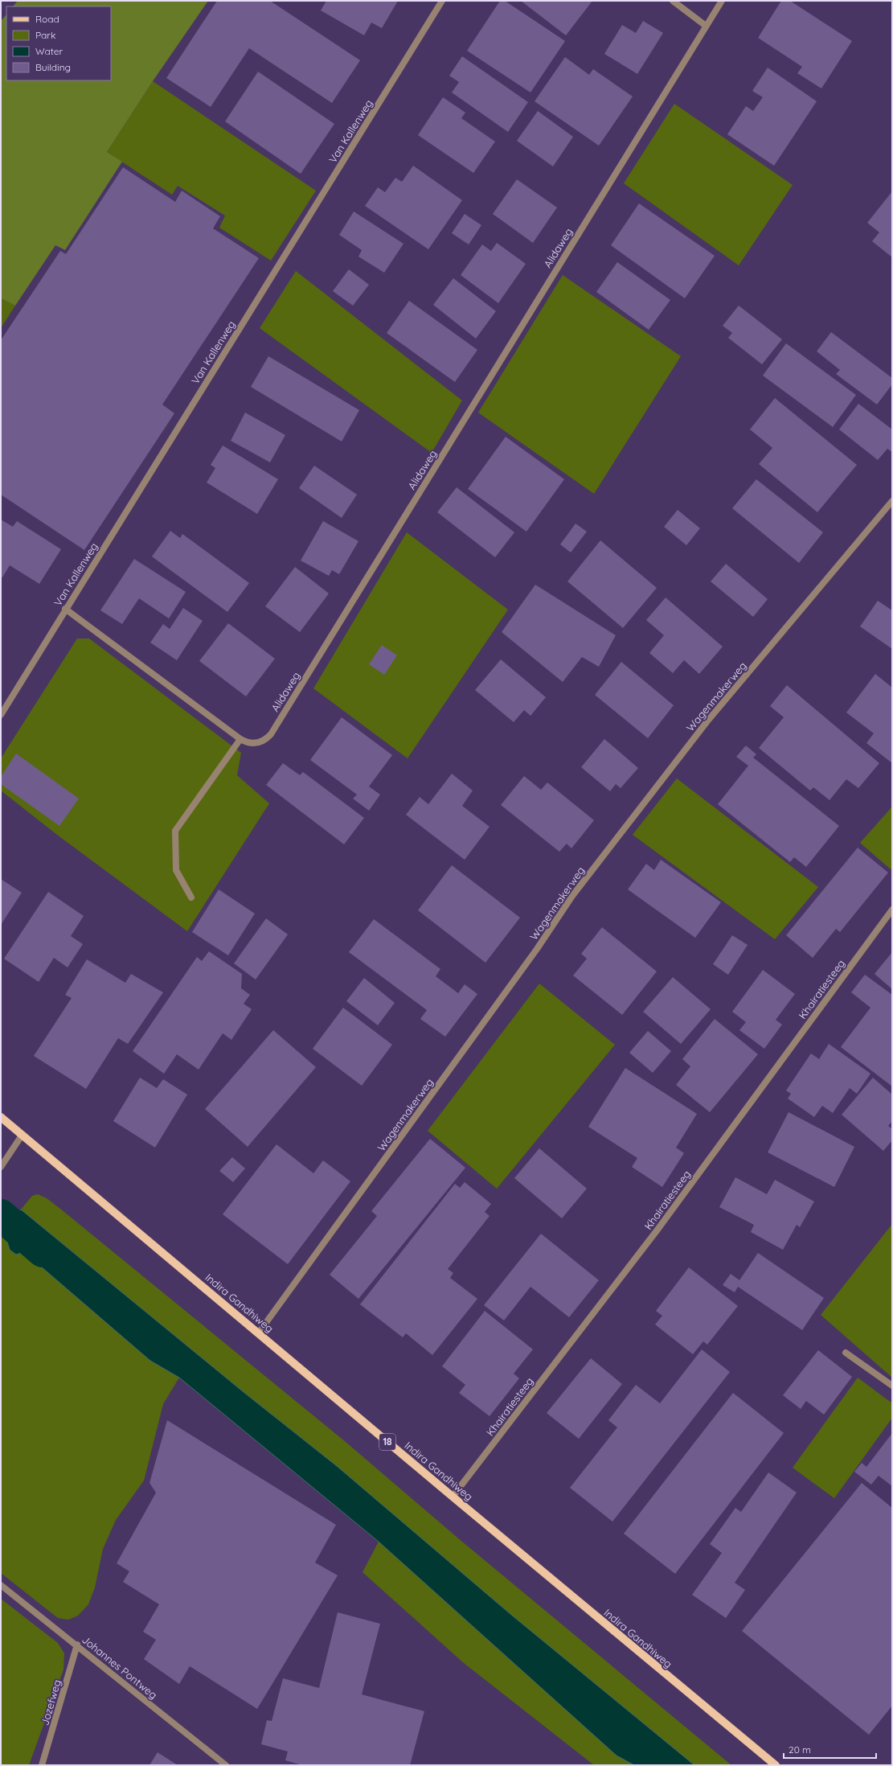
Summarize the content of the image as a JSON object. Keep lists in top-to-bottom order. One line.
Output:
{"streets":{"main road":["Indira Gandhiweg","18"],"street":["Van Kallenweg","Alidaweg","Wagenmakerweg","Khairatiesteeg","Johannes Pontweg","Jozefweg"]},"crossings":[["Van Kallenweg","Alidaweg"],["Wagenmakerweg","Indira Gandhiweg"],["Khairatiesteeg","Indira Gandhiweg"],["Johannes Pontweg","Jozefweg"]],"legend":["Road","Park","Water","Building"],"scale_bar":"20 m"}
